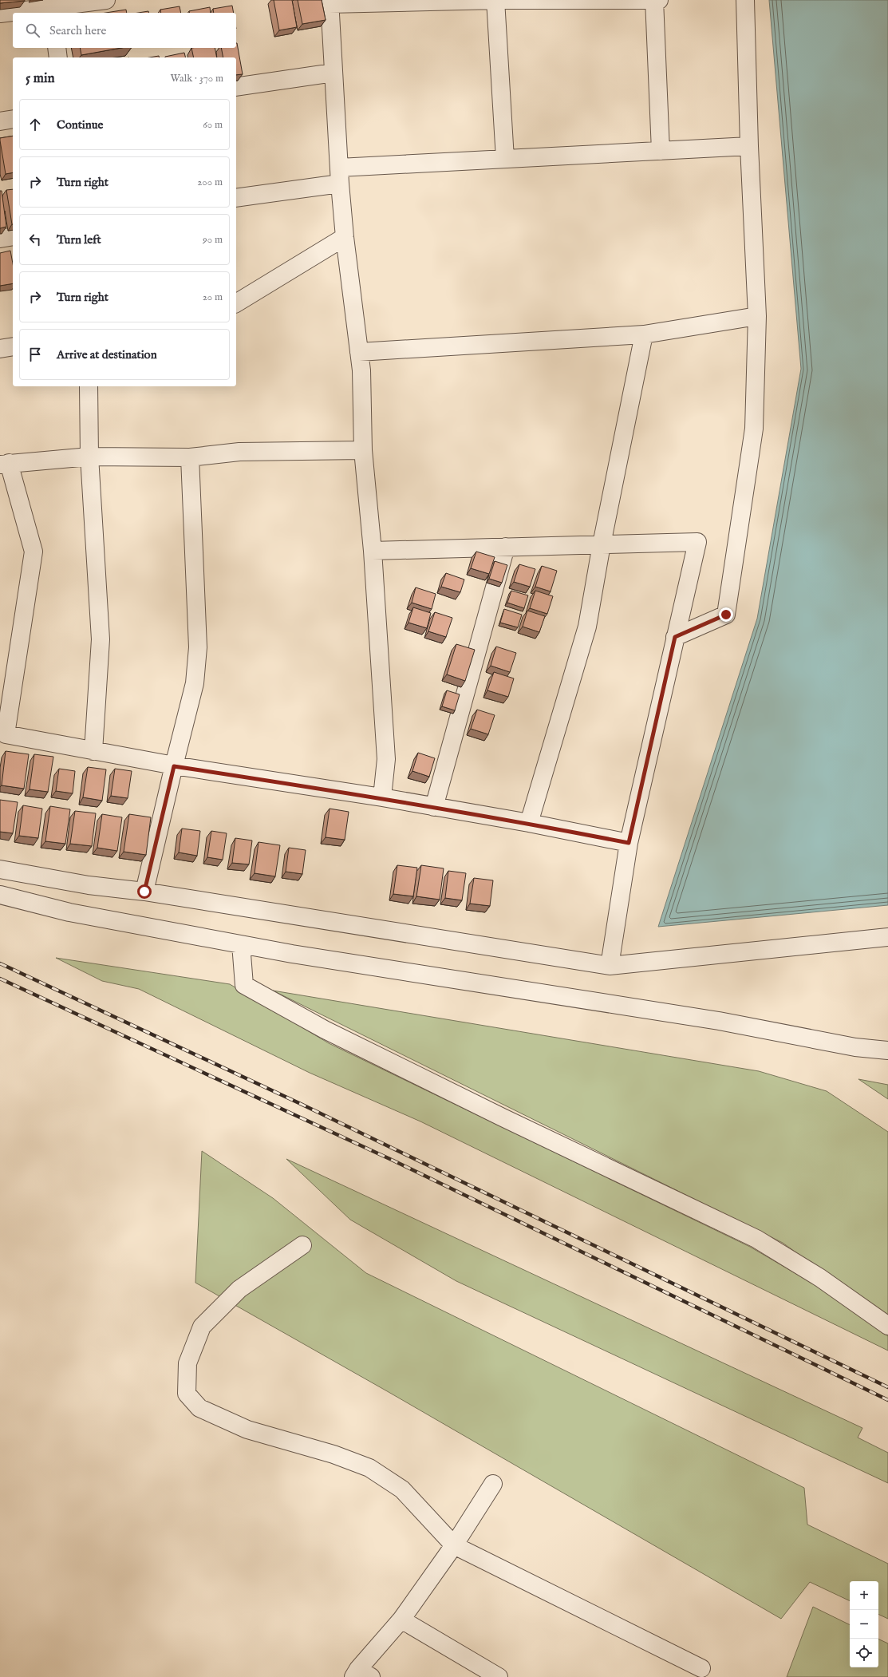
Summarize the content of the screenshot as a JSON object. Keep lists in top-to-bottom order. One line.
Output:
{"page":{"search":"Search here","heading":["5 min","Walk · 370 m"],"list":[["Continue","60 m"],["Turn right","200 m"],["Turn left","90 m"],["Turn right","20 m"],"Arrive at destination"],"map_buttons":["+","−"]}}
